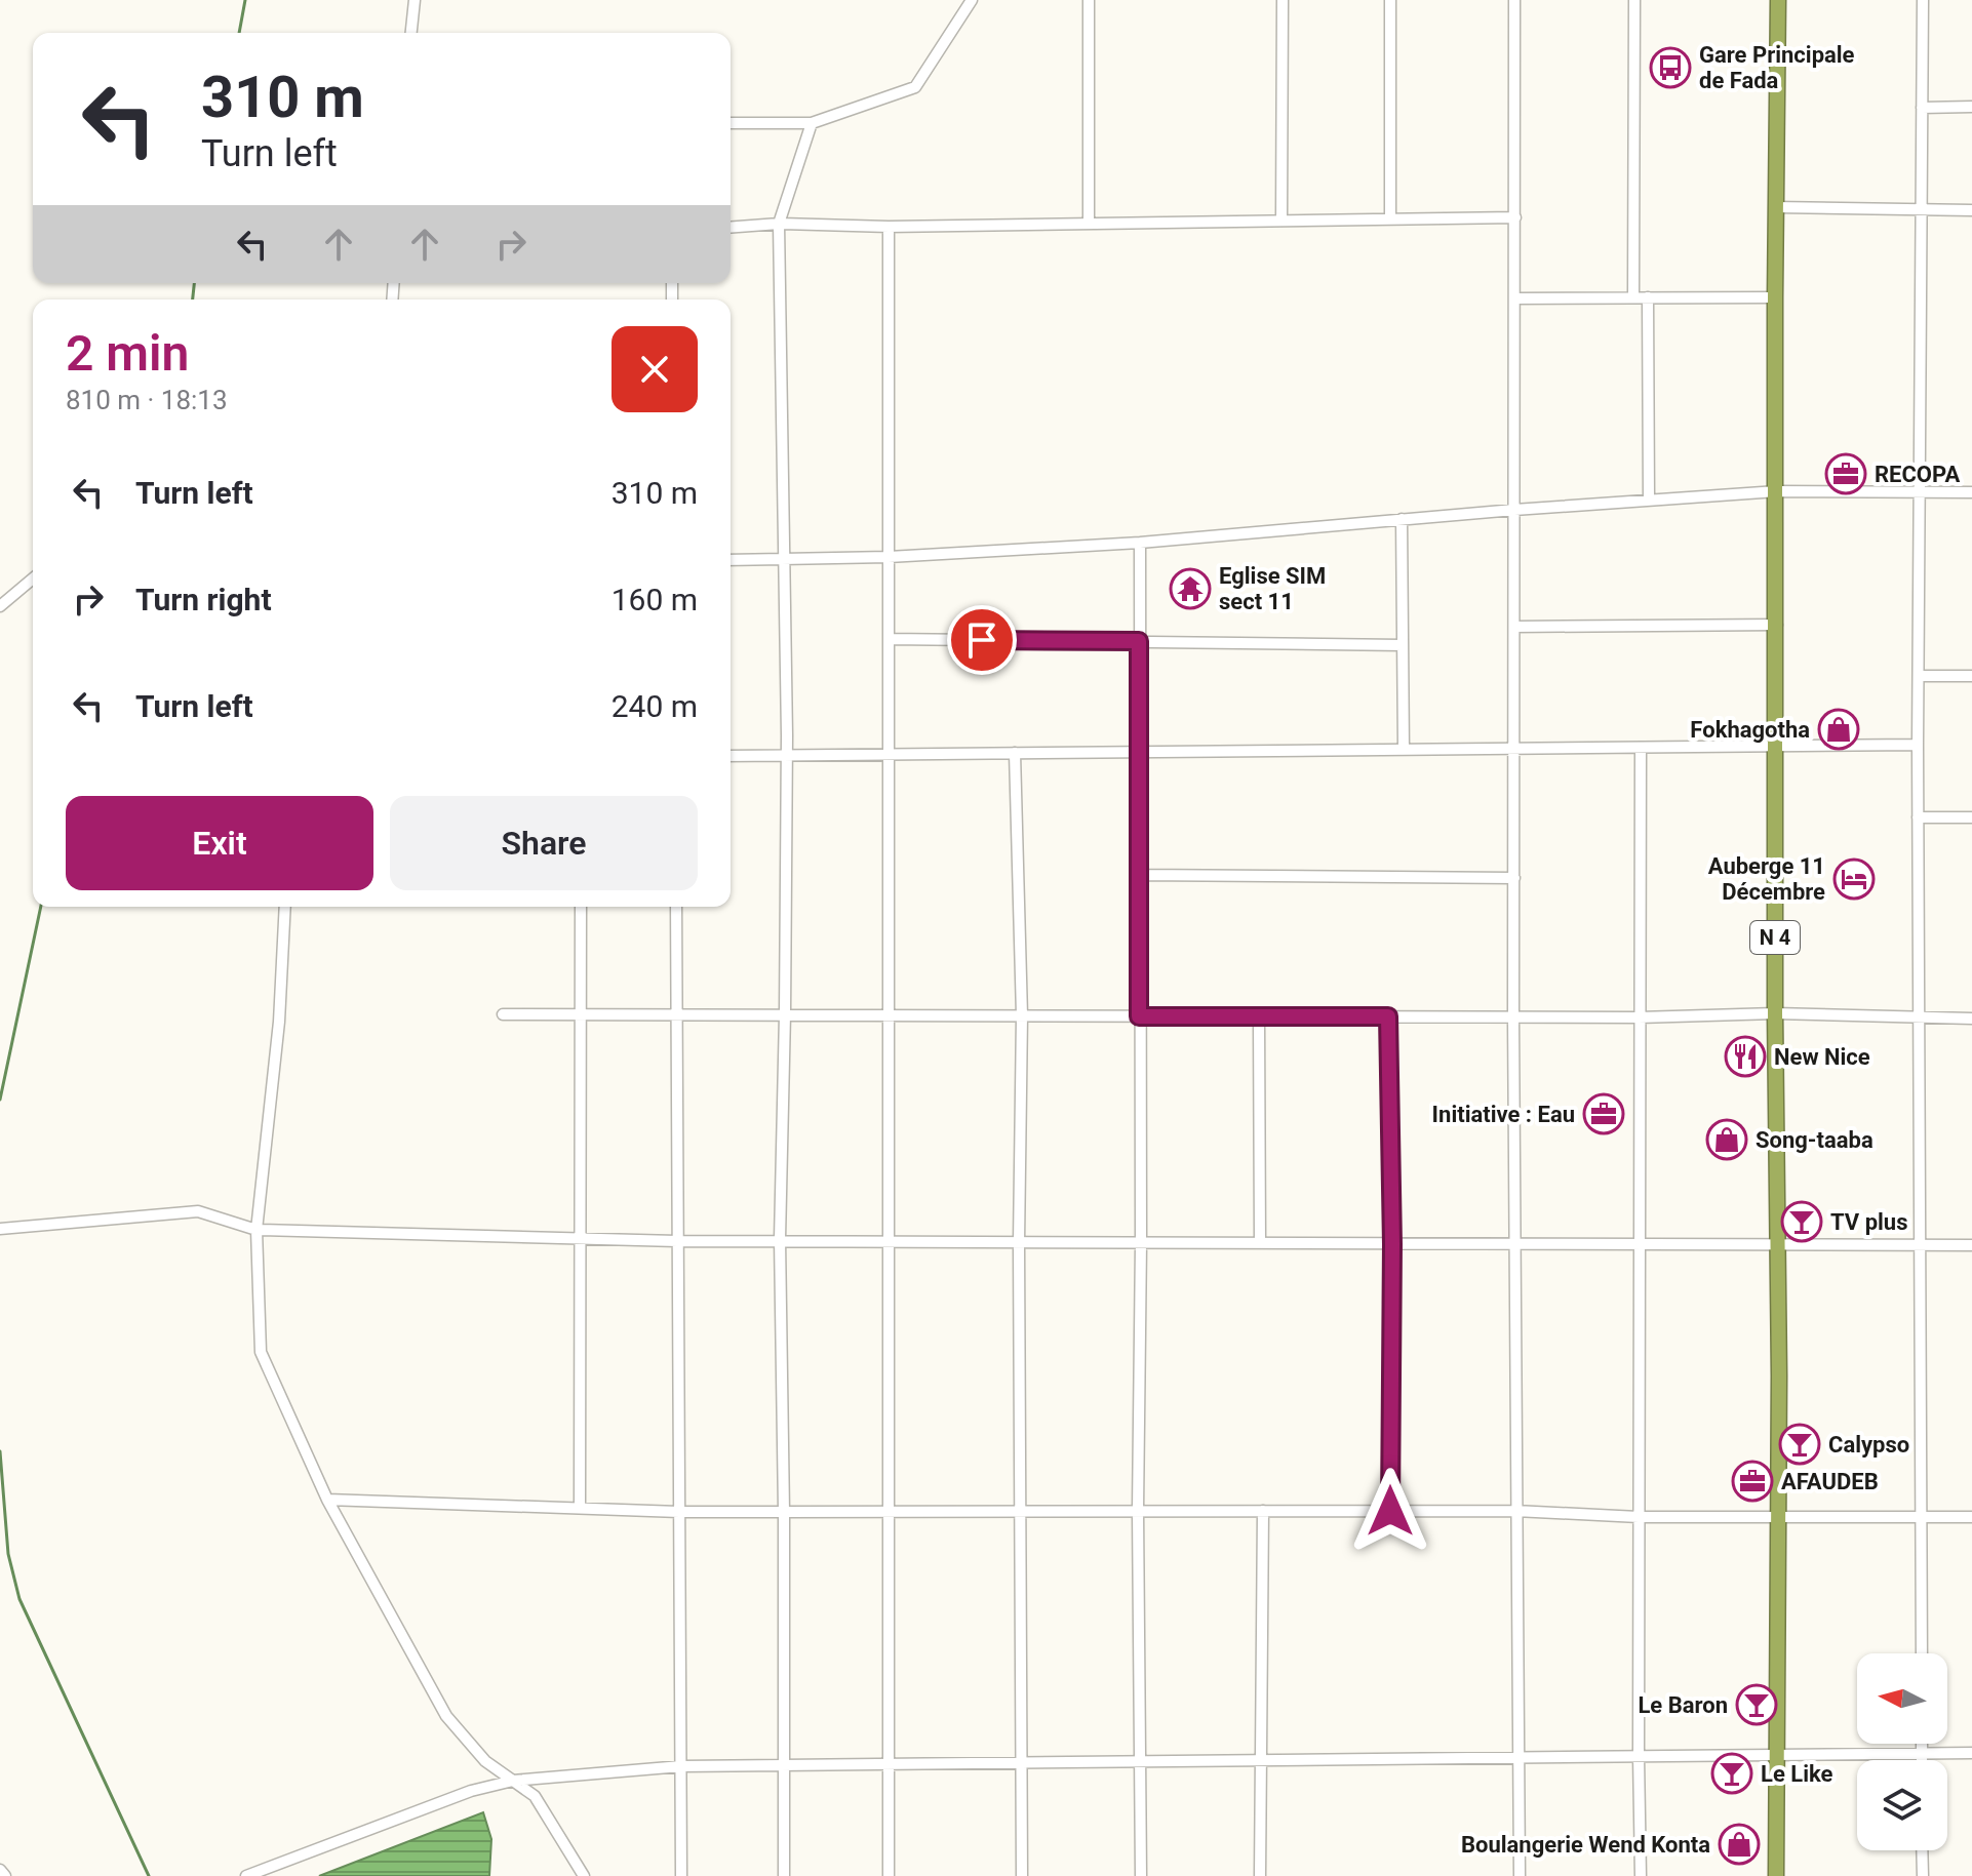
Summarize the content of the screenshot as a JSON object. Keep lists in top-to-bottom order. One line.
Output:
{"streets":{"highway":["N 4"]},"places":{"bus stop":["Gare Principale de Fada"],"office":["RECOPA","Initiative : Eau","AFAUDEB"],"temple":["Eglise SIM sect 11"],"shop":["Fokhagotha","Song-taaba","Boulangerie Wend Konta"],"hotel":["Auberge 11 Décembre"],"restaurant":["New Nice"],"bar":["TV plus","Calypso","Le Baron","Le Like"]},"north":"left","page":{"turn":["310 m","Turn left"],"heading":["2 min","810 m · 18:13"],"list":[{"name":"Turn left","value":"310 m"},{"name":"Turn right","value":"160 m"},{"name":"Turn left","value":"240 m"}],"buttons":["Exit","Share"]}}
